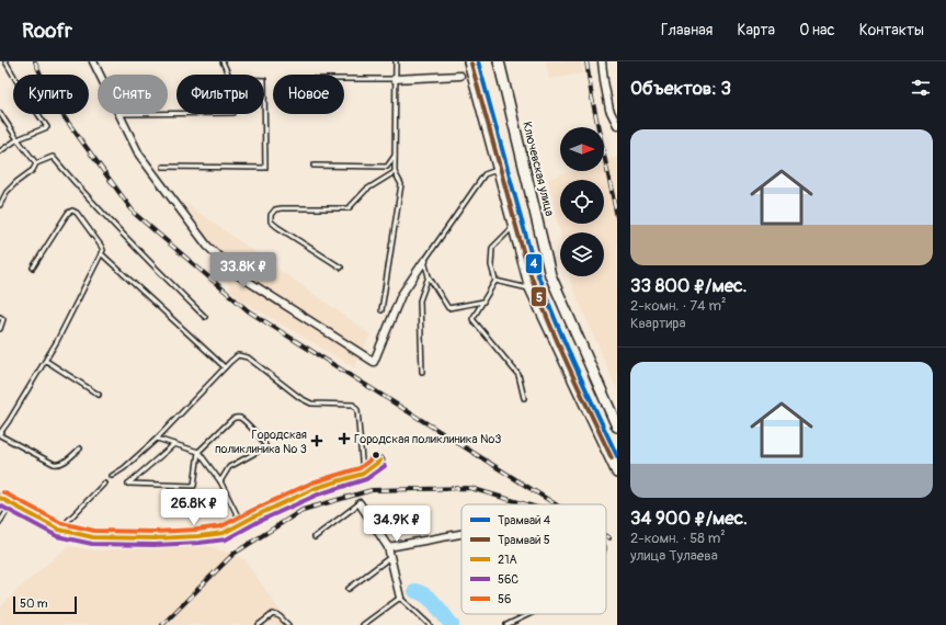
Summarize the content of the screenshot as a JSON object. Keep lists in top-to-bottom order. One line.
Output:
{"streets":{"main road":["Ключевская улица"]},"places":{"health":["Городская поликлиника №3","Городская поликлиника № 3"]},"lines":["tram line 4","tram line 5","transit line 56","transit line 21А","transit line 56С"],"legend":["Трамвай 4","Трамвай 5","21А","56С","56"],"scale_bar":"50 m","north":"right","page":{"header":"Roofr","nav":["Главная","Карта","О нас","Контакты"],"heading":"Объектов: 3","chip":["Купить","Снять","Фильтры","Новое"],"list":[{"name":"33 800 ₽/мес.","note":"2-комн. · 74 m² · Квартира"},{"name":"34 900 ₽/мес.","note":"2-комн. · 58 m² · улица Тулаева"}],"price":["33.8K ₽","26.8K ₽","34.9K ₽"],"scale":"50 m"}}
